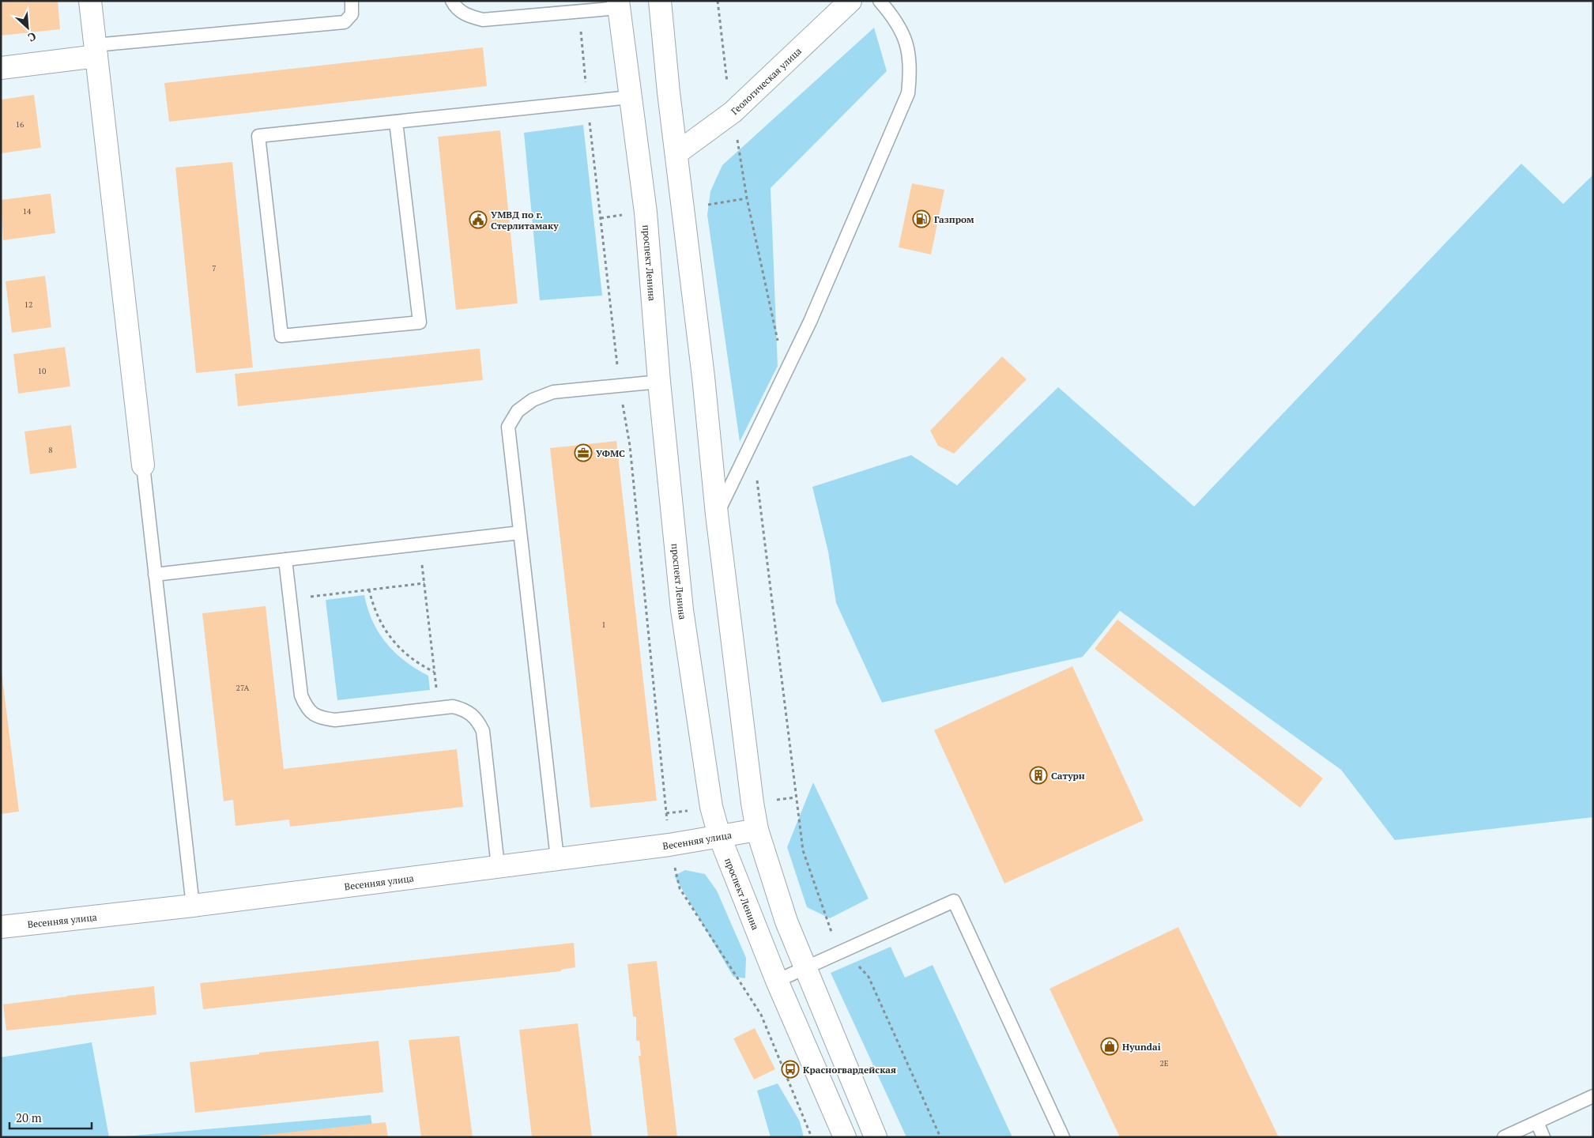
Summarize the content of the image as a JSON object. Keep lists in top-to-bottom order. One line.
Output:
{"streets":{"main road":["Геологическая улица","проспект Ленина","Весенняя улица"]},"crossings":[["проспект Ленина","Весенняя улица"]],"places":{"fuel station":["Газпром"],"public building":["УМВД по г. Стерлитамаку"],"office":["УФМС"],"building":["Сатурн"],"shop":["Hyundai"],"bus stop":["Красногвардейская"]},"house_numbers":["16","14","7","12","10","8","1","27А","2Е"],"scale_bar":"20 m","north":"bottom right"}
